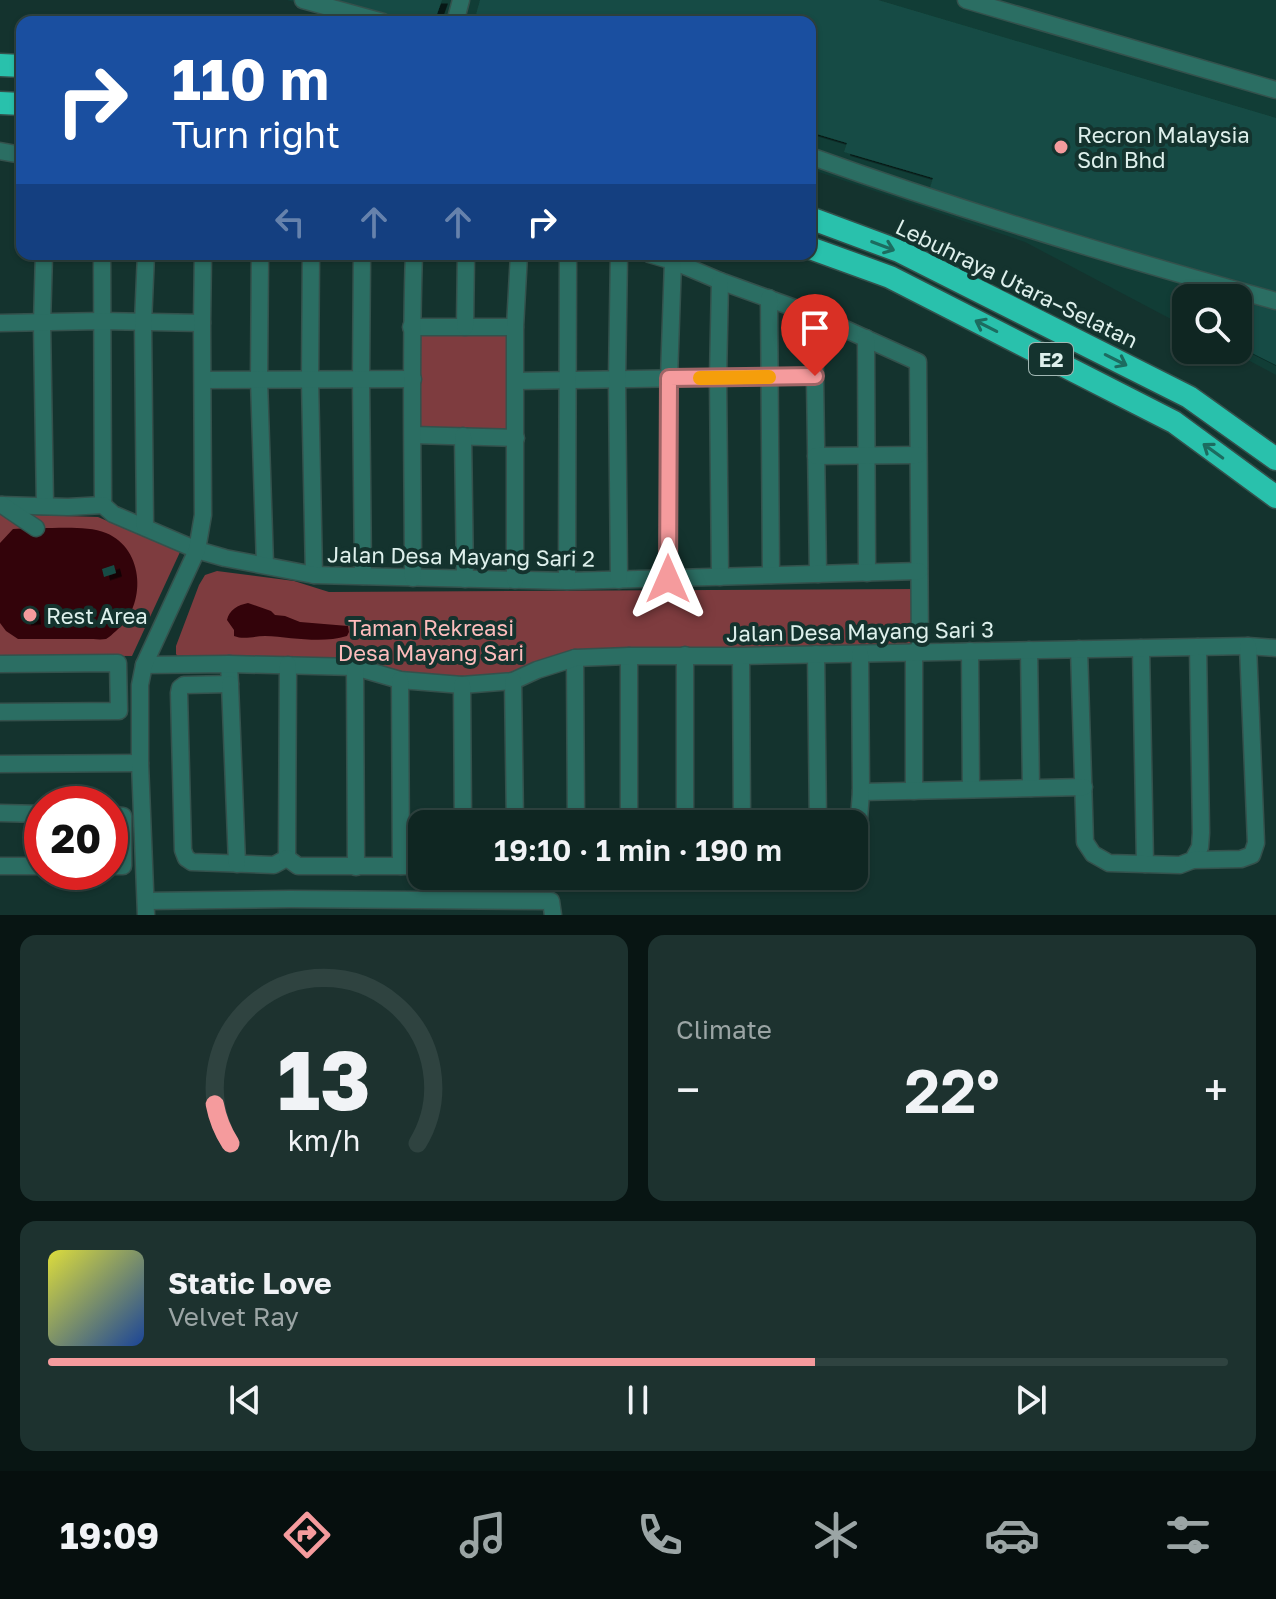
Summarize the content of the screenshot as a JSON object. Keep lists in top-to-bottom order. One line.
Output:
{"streets":{"highway":["Lebuhraya Utara–Selatan","E2"],"street":["Jalan Desa Mayang Sari 2","Jalan Desa Mayang Sari 3"]},"parks":["Taman Rekreasi Desa Mayang Sari"],"places":["Recron Malaysia Sdn Bhd","Rest Area"],"page":{"turn":["110 m","Turn right"],"limit":"20","trip":"19:10 · 1 min · 190 m","tile":"Climate","heat":["−","22°","+"],"song":["Static Love","Velvet Ray"],"tabs":"19:09","gauge":["13","km/h"]}}
